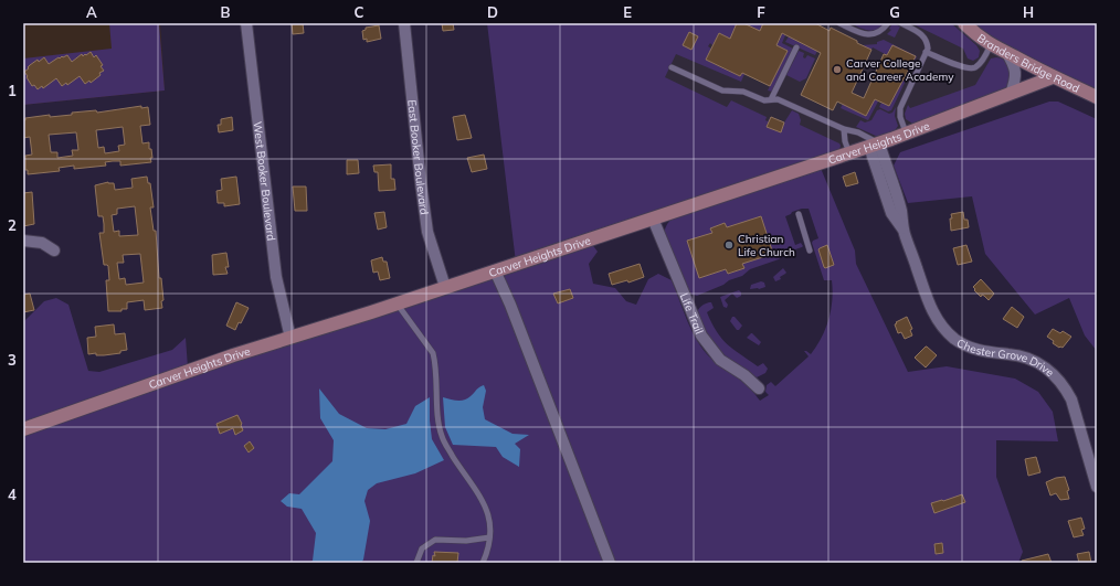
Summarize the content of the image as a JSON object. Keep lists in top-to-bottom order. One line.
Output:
{"streets":{"street":["Branders Bridge Road","Carver Heights Drive","East Booker Boulevard","West Booker Boulevard","Life Trail","Chester Grove Drive"]},"crossings":[["Branders Bridge Road","Carver Heights Drive"],["Carver Heights Drive","East Booker Boulevard"],["Carver Heights Drive","West Booker Boulevard"],["Carver Heights Drive","Life Trail"],["Carver Heights Drive","Chester Grove Drive"]],"places":["Carver College and Career Academy","Christian Life Church"],"grid":{"columns":["A","B","C","D","E","F","G","H"],"rows":["1","2","3","4"]}}
